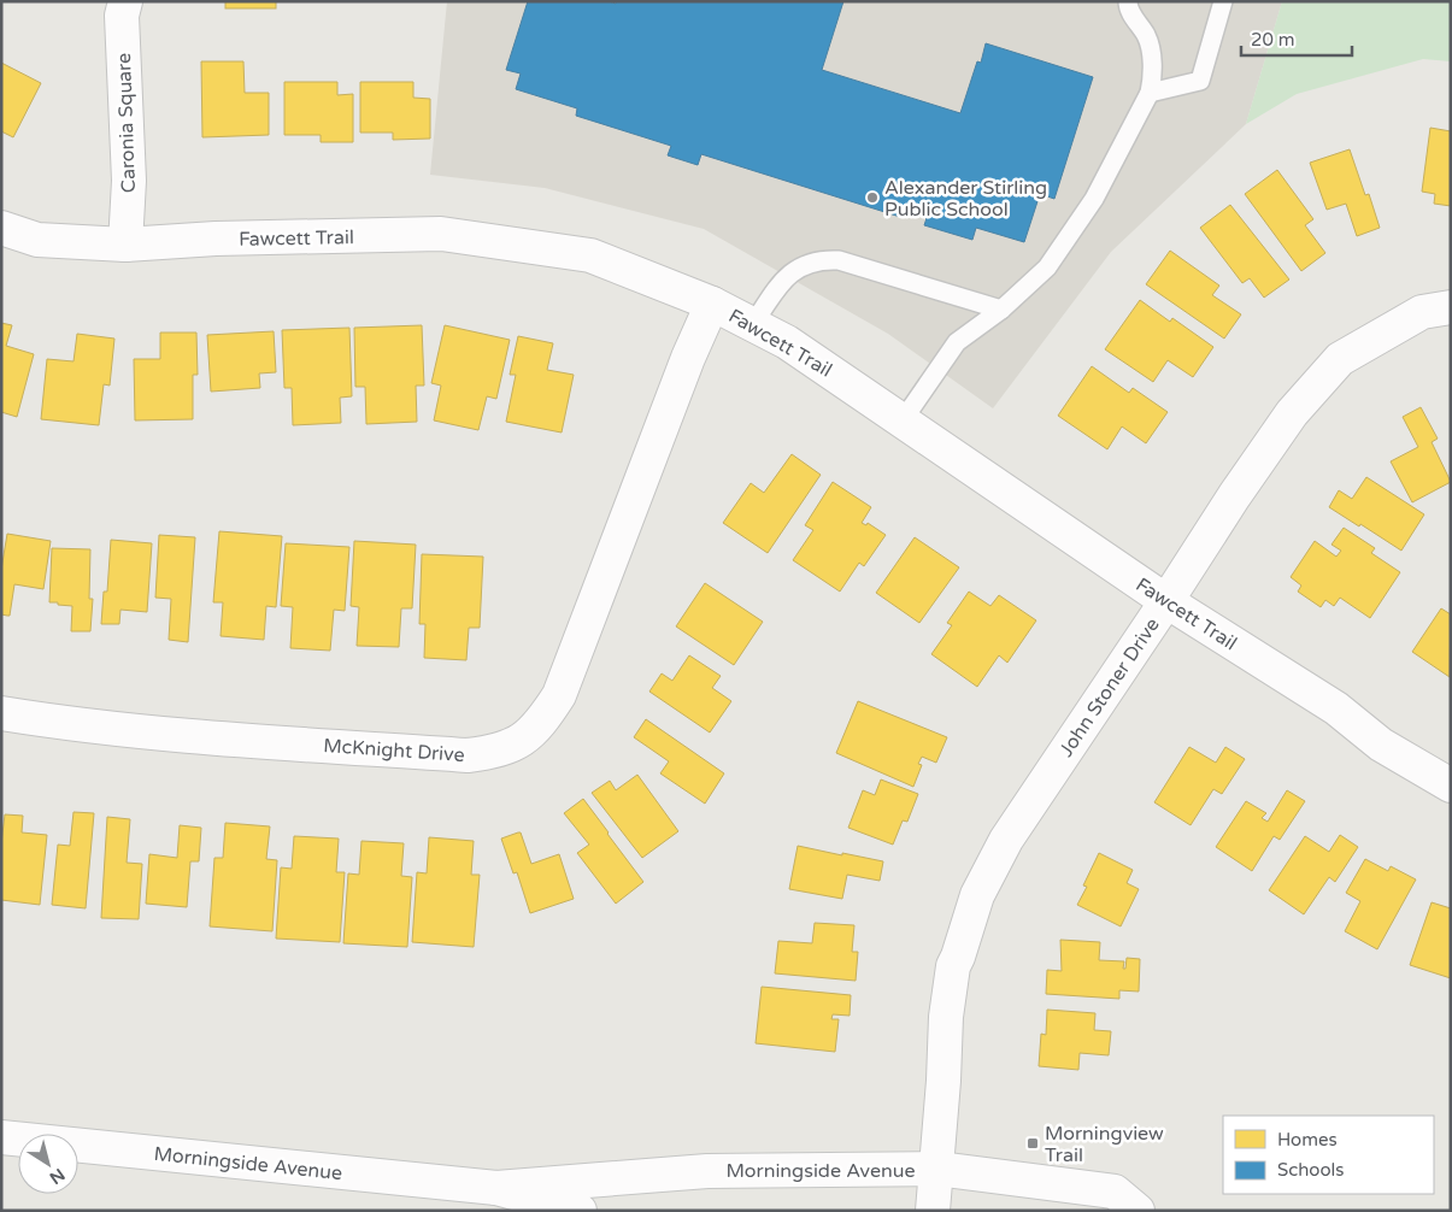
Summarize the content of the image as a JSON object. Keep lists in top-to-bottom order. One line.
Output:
{"streets":{"street":["Caronia Square","Fawcett Trail","John Stoner Drive","McKnight Drive","Morningside Avenue"]},"crossings":[["Caronia Square","Fawcett Trail"],["Fawcett Trail","John Stoner Drive"],["Fawcett Trail","McKnight Drive"],["John Stoner Drive","Morningside Avenue"]],"places":{"other":["Alexander Stirling Public School"],"transit":["Morningview Trail"]},"legend":["Homes","Schools"],"scale_bar":"20 m","north":"bottom right"}
